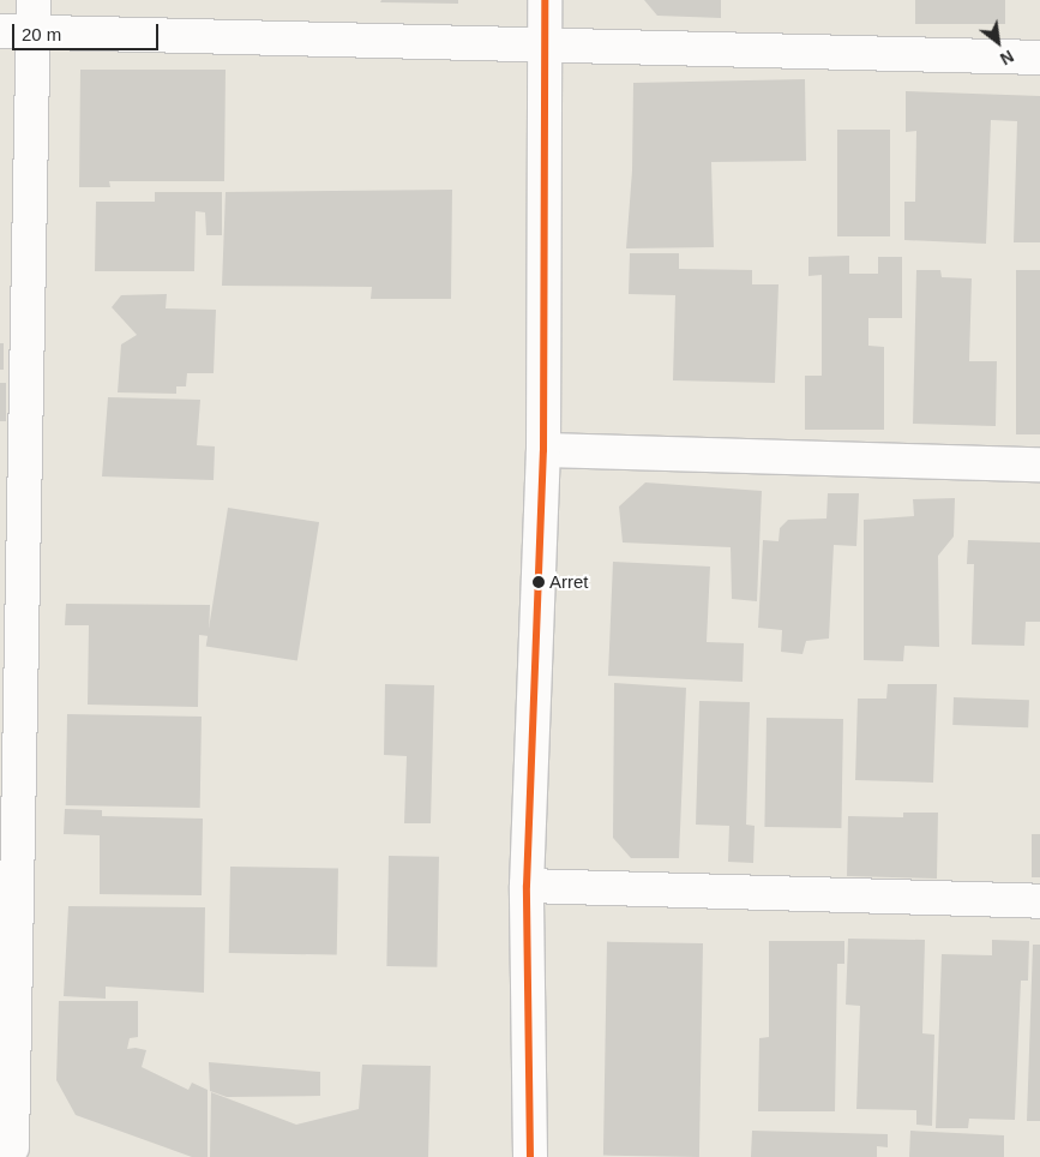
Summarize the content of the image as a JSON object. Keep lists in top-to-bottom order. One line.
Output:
{"places":["Arret"],"scale_bar":"20 m","north":"bottom right"}
